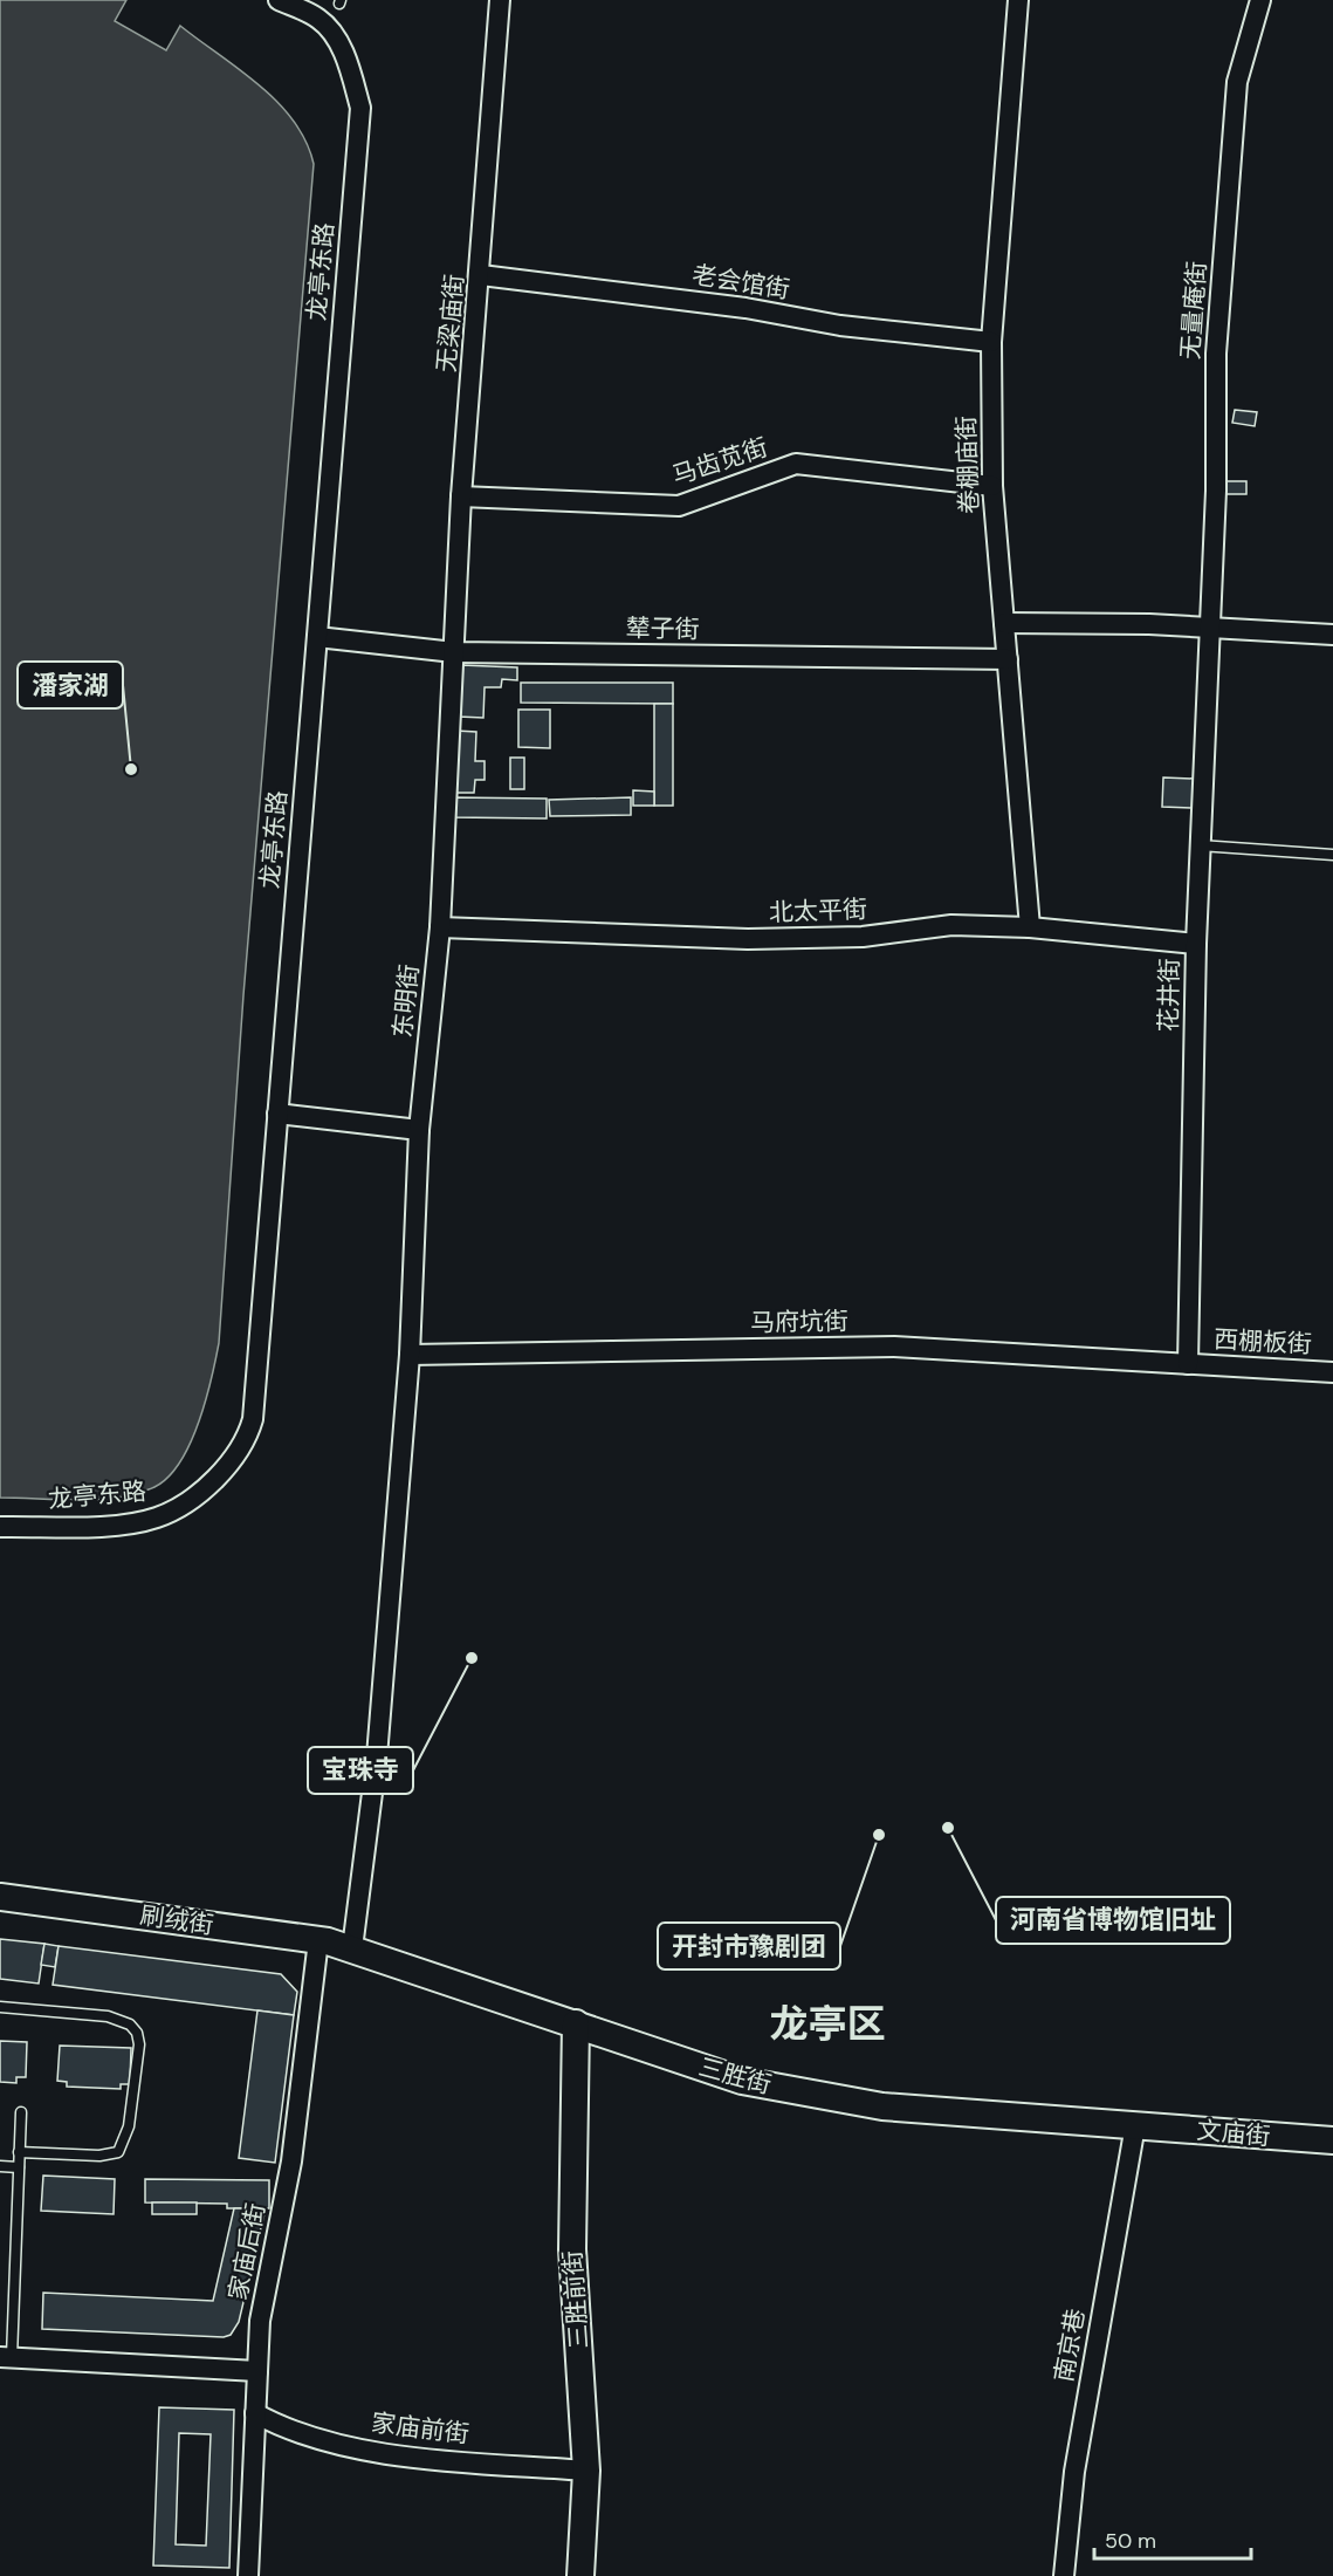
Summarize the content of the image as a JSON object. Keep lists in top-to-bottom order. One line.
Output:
{"streets":{"street":["龙亭东路","老会馆街","无量庵街","无梁庙街","马齿苋街","卷棚庙街","辇子街","北太平街","花井街","东明街","马府坑街","西棚板街","刷绒街","三胜街","文庙街","家庙后街","三胜前街","南京巷","家庙前街"]},"crossings":[["龙亭东路","辇子街"],["老会馆街","无梁庙街"],["老会馆街","卷棚庙街"],["无量庵街","花井街"],["无梁庙街","马齿苋街"],["无梁庙街","辇子街"],["无梁庙街","东明街"],["马齿苋街","卷棚庙街"],["卷棚庙街","辇子街"],["卷棚庙街","北太平街"],["辇子街","东明街"],["北太平街","花井街"],["北太平街","东明街"],["花井街","马府坑街"],["花井街","西棚板街"],["东明街","马府坑街"],["东明街","刷绒街"],["东明街","三胜街"],["马府坑街","西棚板街"],["刷绒街","三胜街"],["刷绒街","家庙后街"],["三胜街","文庙街"],["三胜街","三胜前街"],["三胜街","南京巷"],["文庙街","南京巷"],["家庙后街","家庙前街"],["三胜前街","家庙前街"]],"districts":["龙亭区"],"places":["潘家湖","宝珠寺","河南省博物馆旧址","开封市豫剧团"],"scale_bar":"50 m"}
